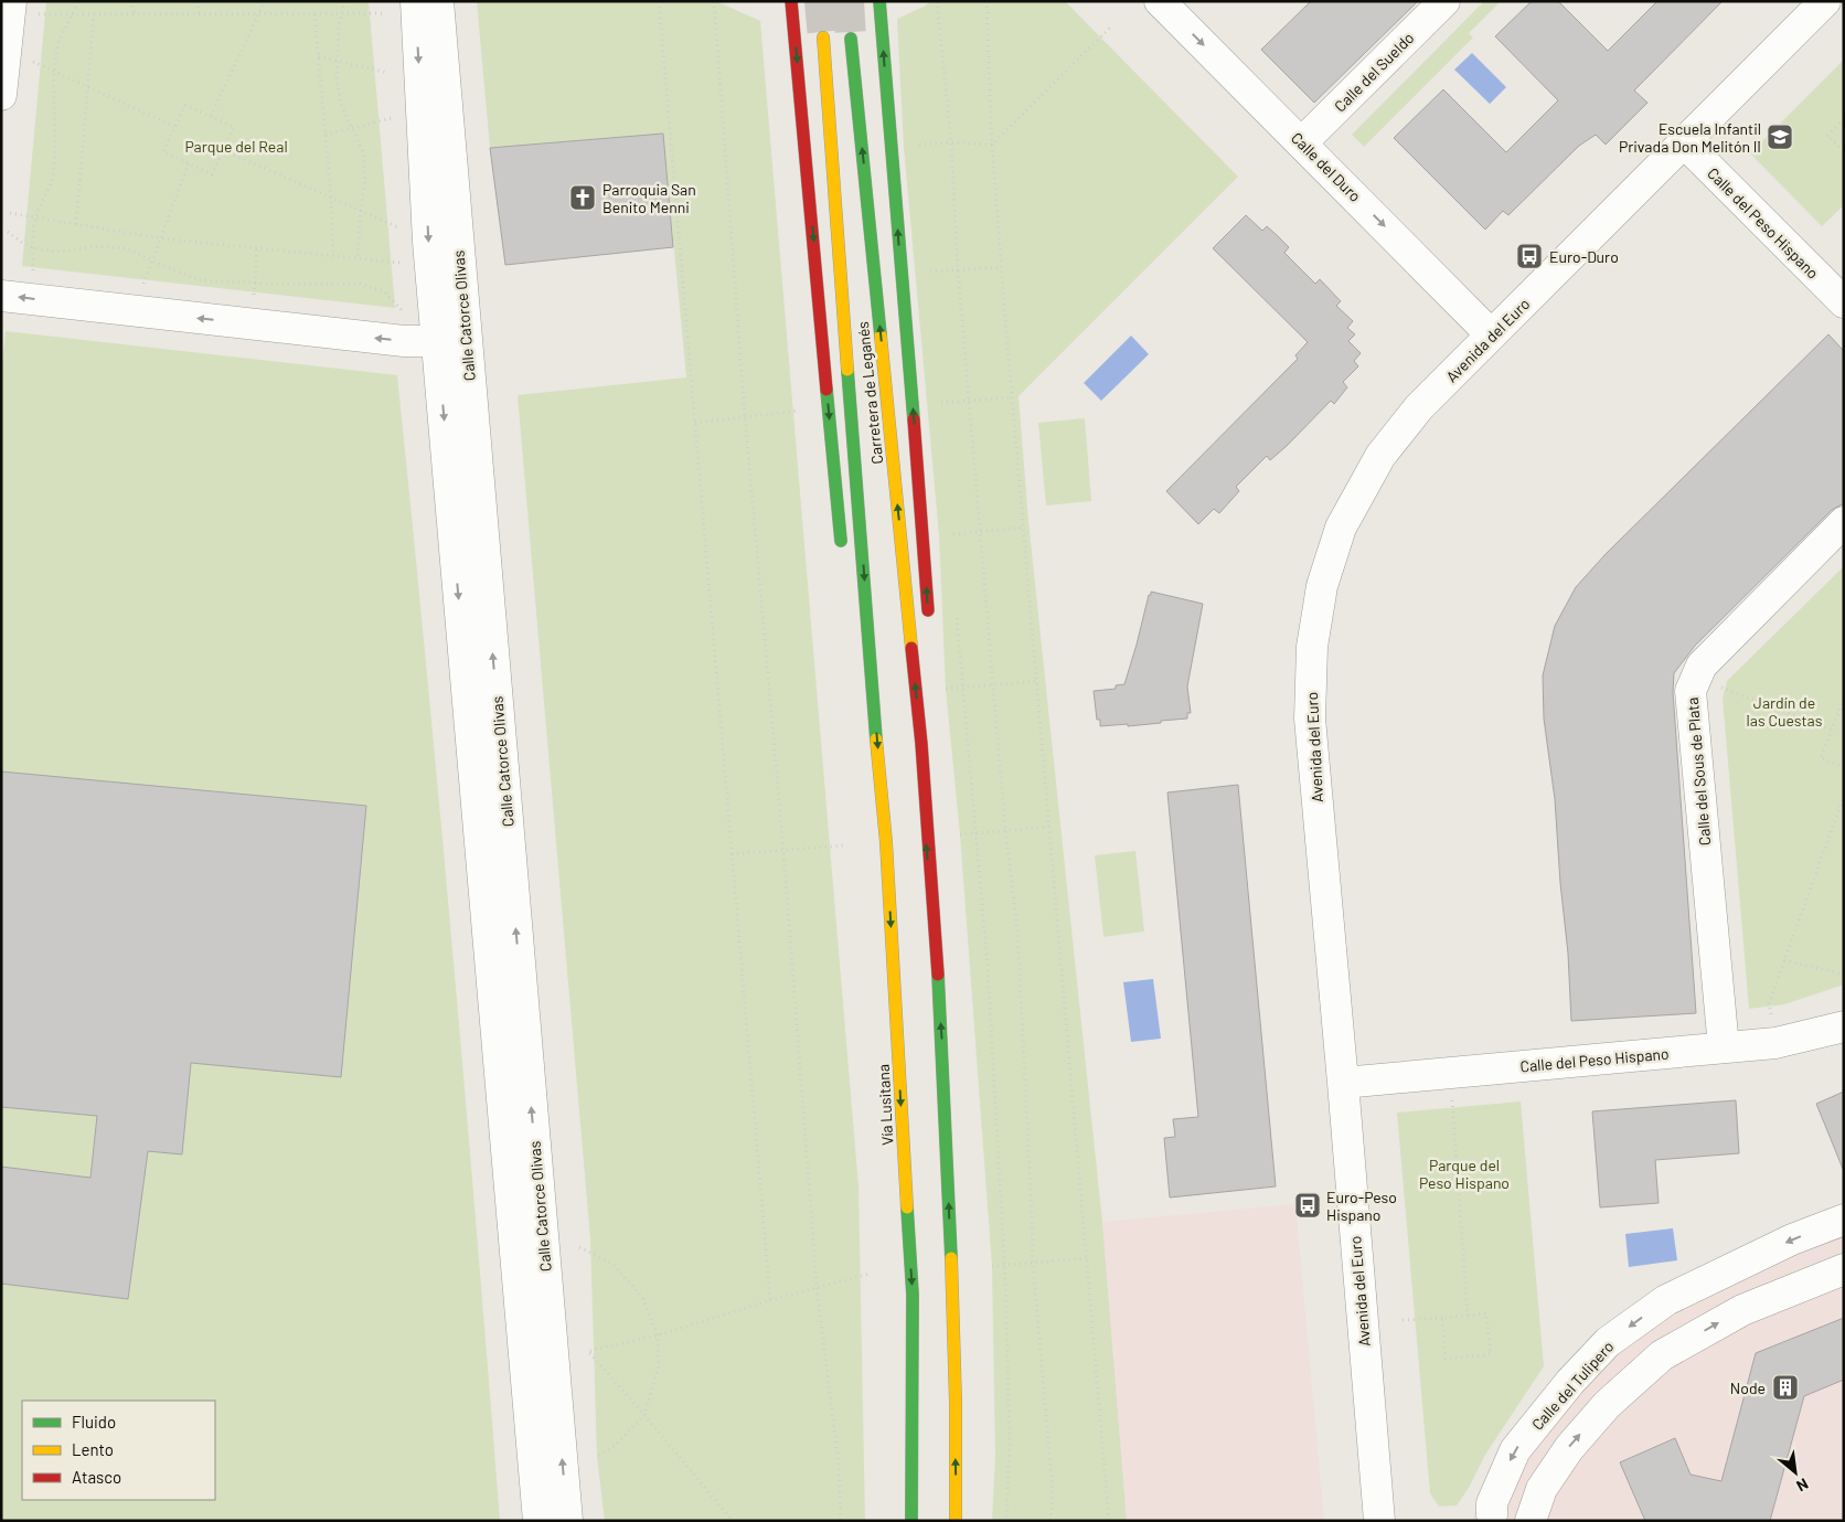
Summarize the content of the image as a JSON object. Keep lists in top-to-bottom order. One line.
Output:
{"streets":{"main road":["Carretera de Leganés","Vía Lusitana"],"street":["Calle del Sueldo","Calle del Duro","Calle del Peso Hispano","Calle Catorce Olivas","Avenida del Euro","Calle del Sous de Plata","Calle del Tulipero"]},"crossings":[["Calle del Sueldo","Calle del Duro"],["Calle del Duro","Avenida del Euro"],["Calle del Peso Hispano","Avenida del Euro"],["Calle del Peso Hispano","Calle del Sous de Plata"],["Carretera de Leganés","Vía Lusitana"]],"one_way":["Calle del Duro"],"parks":["Parque del Real","Jardín de las Cuestas","Parque del Peso Hispano"],"places":{"school or university":["Escuela Infantil Privada Don Melitón II"],"church":["Parroquia San Benito Menni"],"bus stop":["Euro-Duro","Euro-Peso Hispano"],"building":["Node"]},"legend":["Fluido","Lento","Atasco"],"north":"bottom right"}
